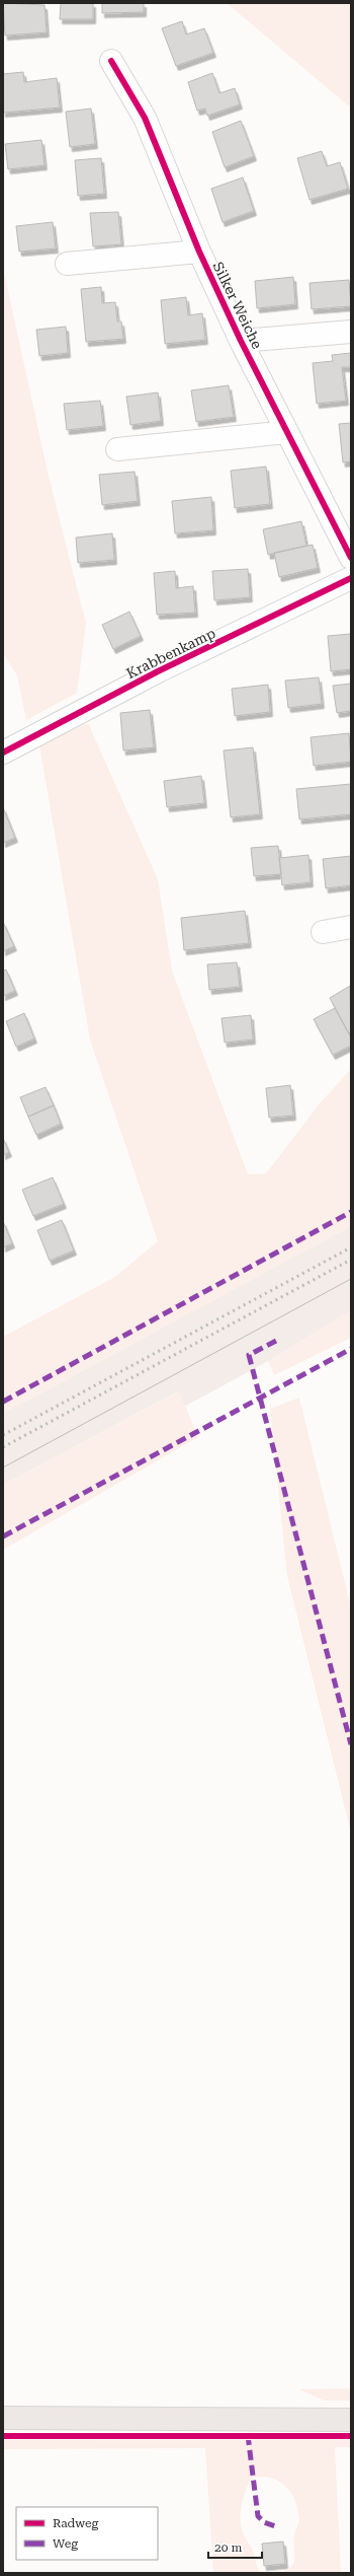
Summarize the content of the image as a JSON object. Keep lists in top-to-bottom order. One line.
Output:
{"streets":{"street":["Silker Weiche","Krabbenkamp"]},"legend":["Radweg","Weg"],"scale_bar":"20 m"}
